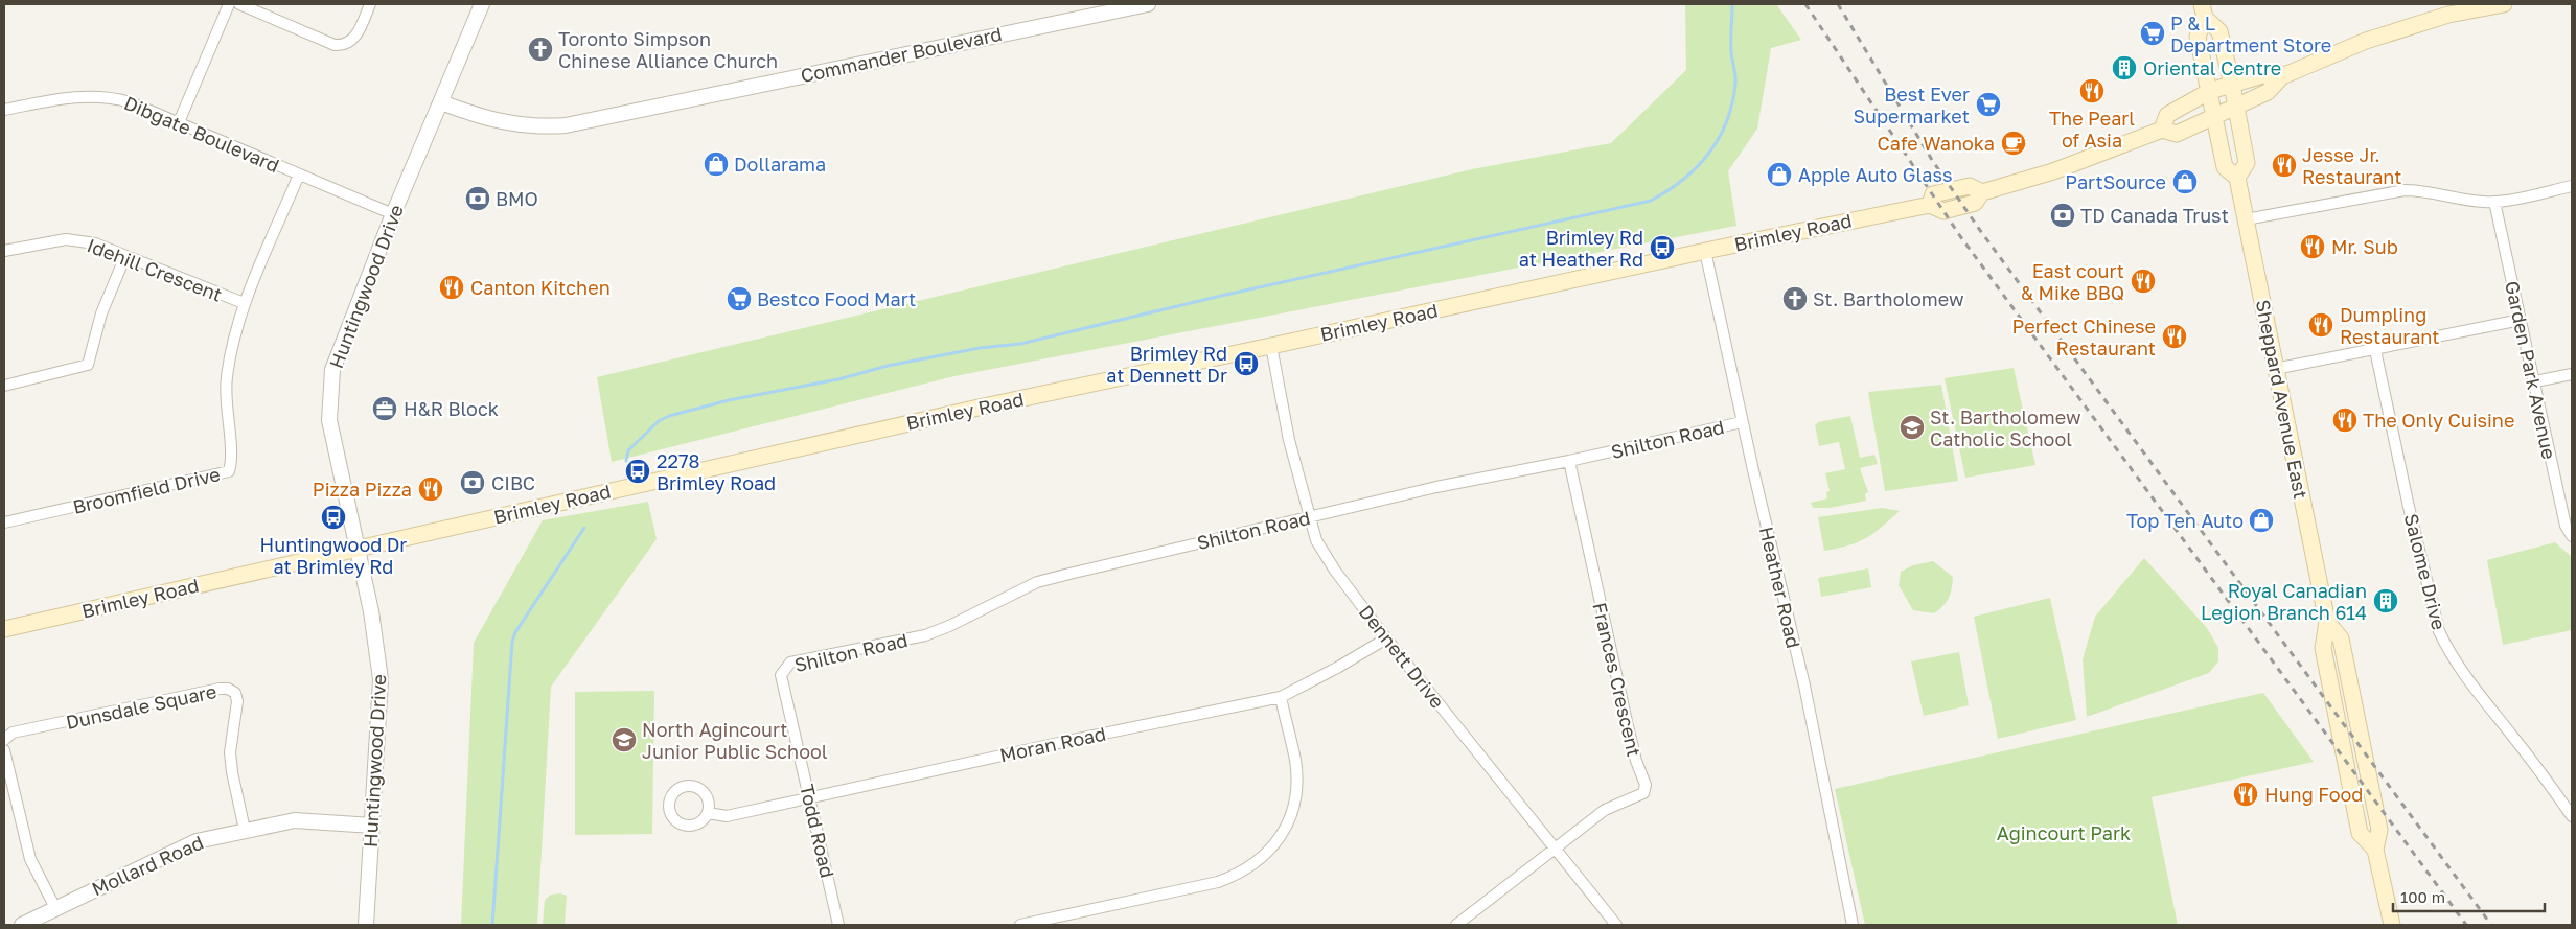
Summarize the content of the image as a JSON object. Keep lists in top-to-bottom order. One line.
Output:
{"streets":{"main road":["Brimley Road","Sheppard Avenue East"],"street":["Commander Boulevard","Dibgate Boulevard","Idehill Crescent","Huntingwood Drive","Garden Park Avenue","Shilton Road","Broomfield Drive","Salome Drive","Heather Road","Dennett Drive","Frances Crescent","Dunsdale Square","Moran Road","Todd Road","Mollard Road"]},"crossings":[["Commander Boulevard","Huntingwood Drive"],["Dibgate Boulevard","Huntingwood Drive"],["Dibgate Boulevard","Broomfield Drive"],["Brimley Road","Huntingwood Drive"],["Brimley Road","Sheppard Avenue East"],["Brimley Road","Heather Road"],["Brimley Road","Dennett Drive"],["Idehill Crescent","Broomfield Drive"],["Huntingwood Drive","Mollard Road"],["Shilton Road","Heather Road"],["Shilton Road","Dennett Drive"],["Shilton Road","Frances Crescent"],["Shilton Road","Todd Road"],["Dennett Drive","Frances Crescent"],["Dennett Drive","Moran Road"],["Dunsdale Square","Mollard Road"],["Moran Road","Todd Road"]],"parks":["Agincourt Park"],"places":{"supermarket":["P & L Department Store","Best Ever Supermarket","Bestco Food Mart"],"church":["Toronto Simpson Chinese Alliance Church","St. Bartholomew"],"building":["Oriental Centre","Royal Canadian Legion Branch 614"],"restaurant":["The Pearl of Asia","Jesse Jr. Restaurant","Mr. Sub","East court & Mike BBQ","Canton Kitchen","Dumpling Restaurant","Perfect Chinese Restaurant","The Only Cuisine","Pizza Pizza","Hung Food"],"cafe":["Cafe Wanoka"],"shop":["Dollarama","Apple Auto Glass","PartSource","Top Ten Auto"],"bank":["BMO","TD Canada Trust","CIBC"],"bus stop":["Brimley Rd at Heather Rd","Brimley Rd at Dennett Dr","2278 Brimley Road","Huntingwood Dr at Brimley Rd"],"office":["H&R Block"],"school or university":["St. Bartholomew Catholic School","North Agincourt Junior Public School"]},"scale_bar":"100 m"}
